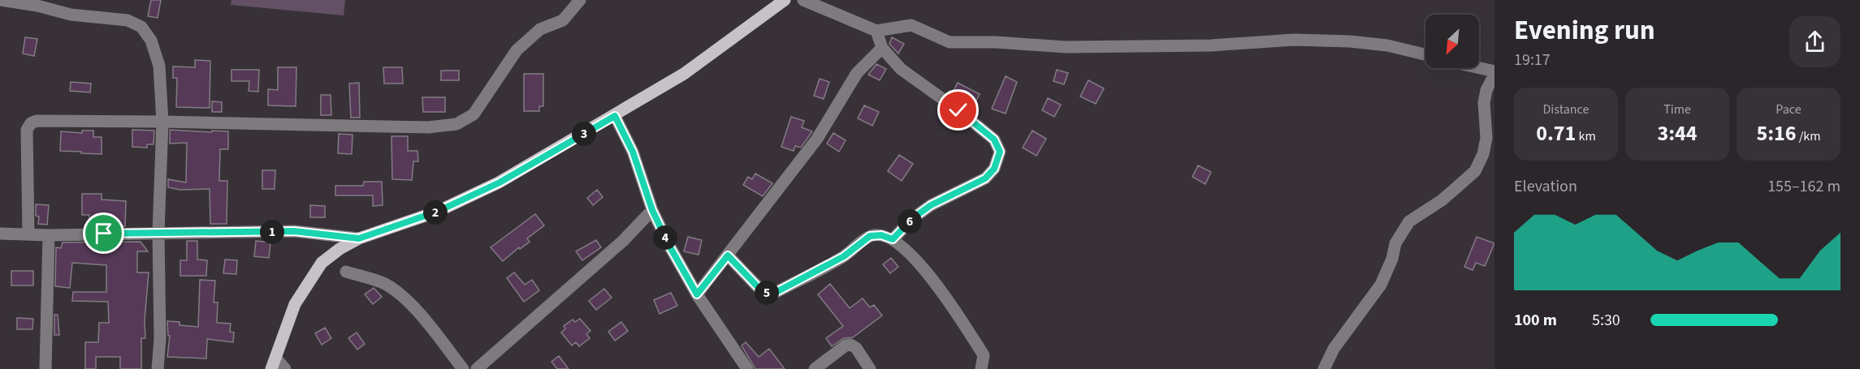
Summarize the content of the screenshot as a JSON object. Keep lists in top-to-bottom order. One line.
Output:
{"north":"bottom left","page":{"heading":["Evening run","19:17"],"stats":[["Distance","0.71 km"],["Time","3:44"],["Pace","5:16 /km"]],"pins":["3","2","6","1","4","5"],"chart":["Elevation","155–162 m"],"list":[{"name":"100 m","note":"5:30"}]}}
